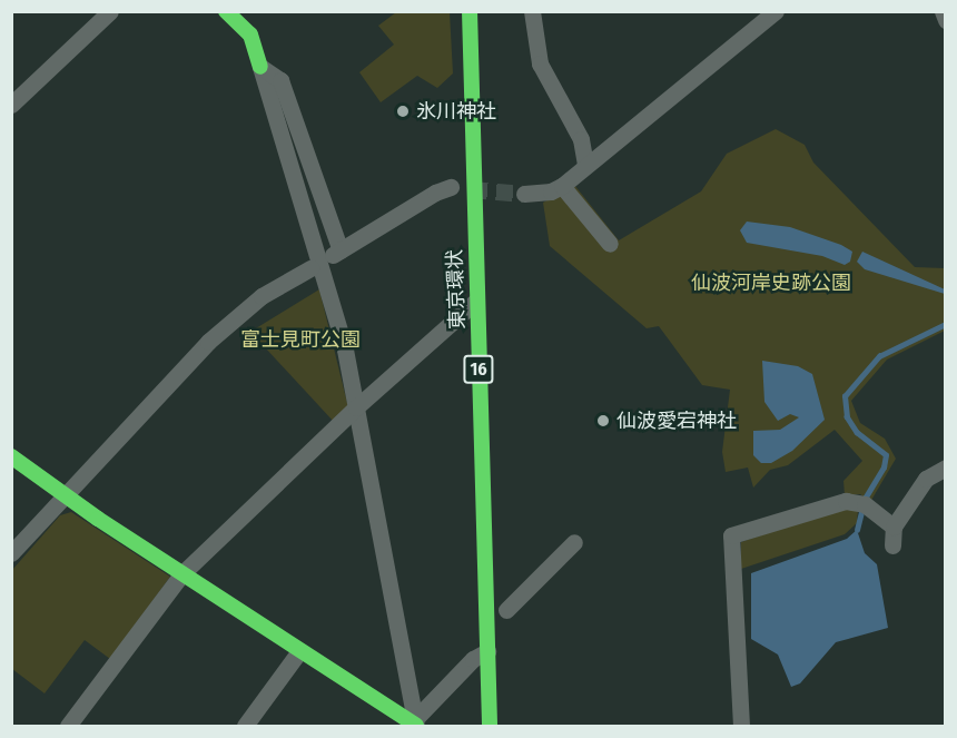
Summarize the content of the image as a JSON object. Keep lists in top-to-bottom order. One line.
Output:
{"streets":{"main road":["東京環状","16"]},"parks":["仙波河岸史跡公園","富士見町公園"],"places":["氷川神社","仙波愛宕神社"]}
